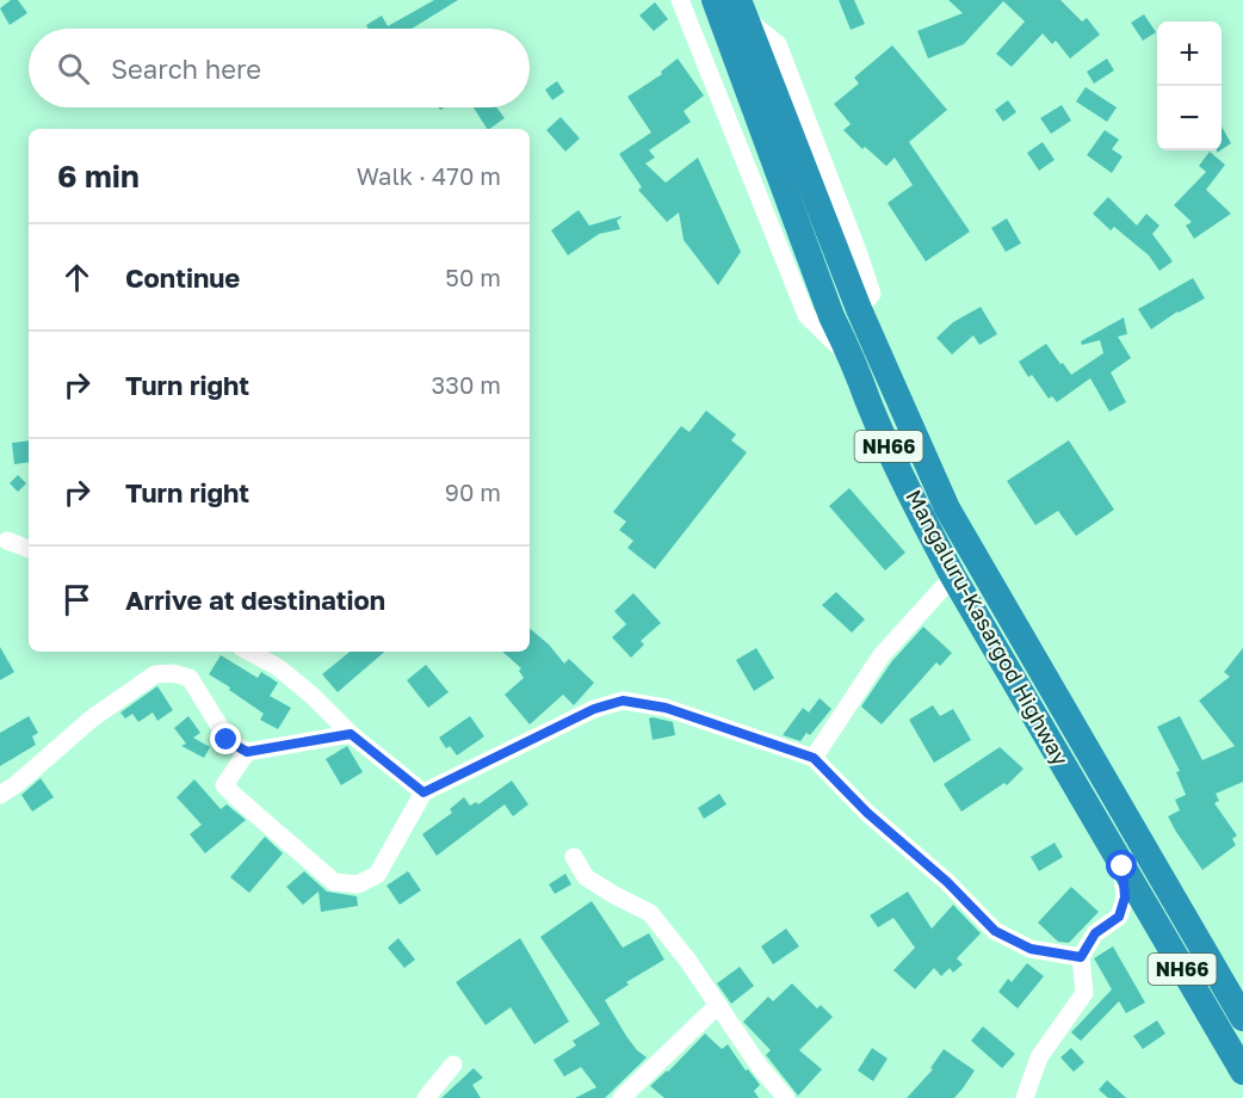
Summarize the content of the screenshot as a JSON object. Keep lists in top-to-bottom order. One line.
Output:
{"streets":{"highway":["NH66","Mangaluru-Kasargod Highway"]},"page":{"map_buttons":["+","−"],"search":"Search here","heading":["6 min","Walk · 470 m"],"list":[["Continue","50 m"],["Turn right","330 m"],["Turn right","90 m"],"Arrive at destination"]}}
